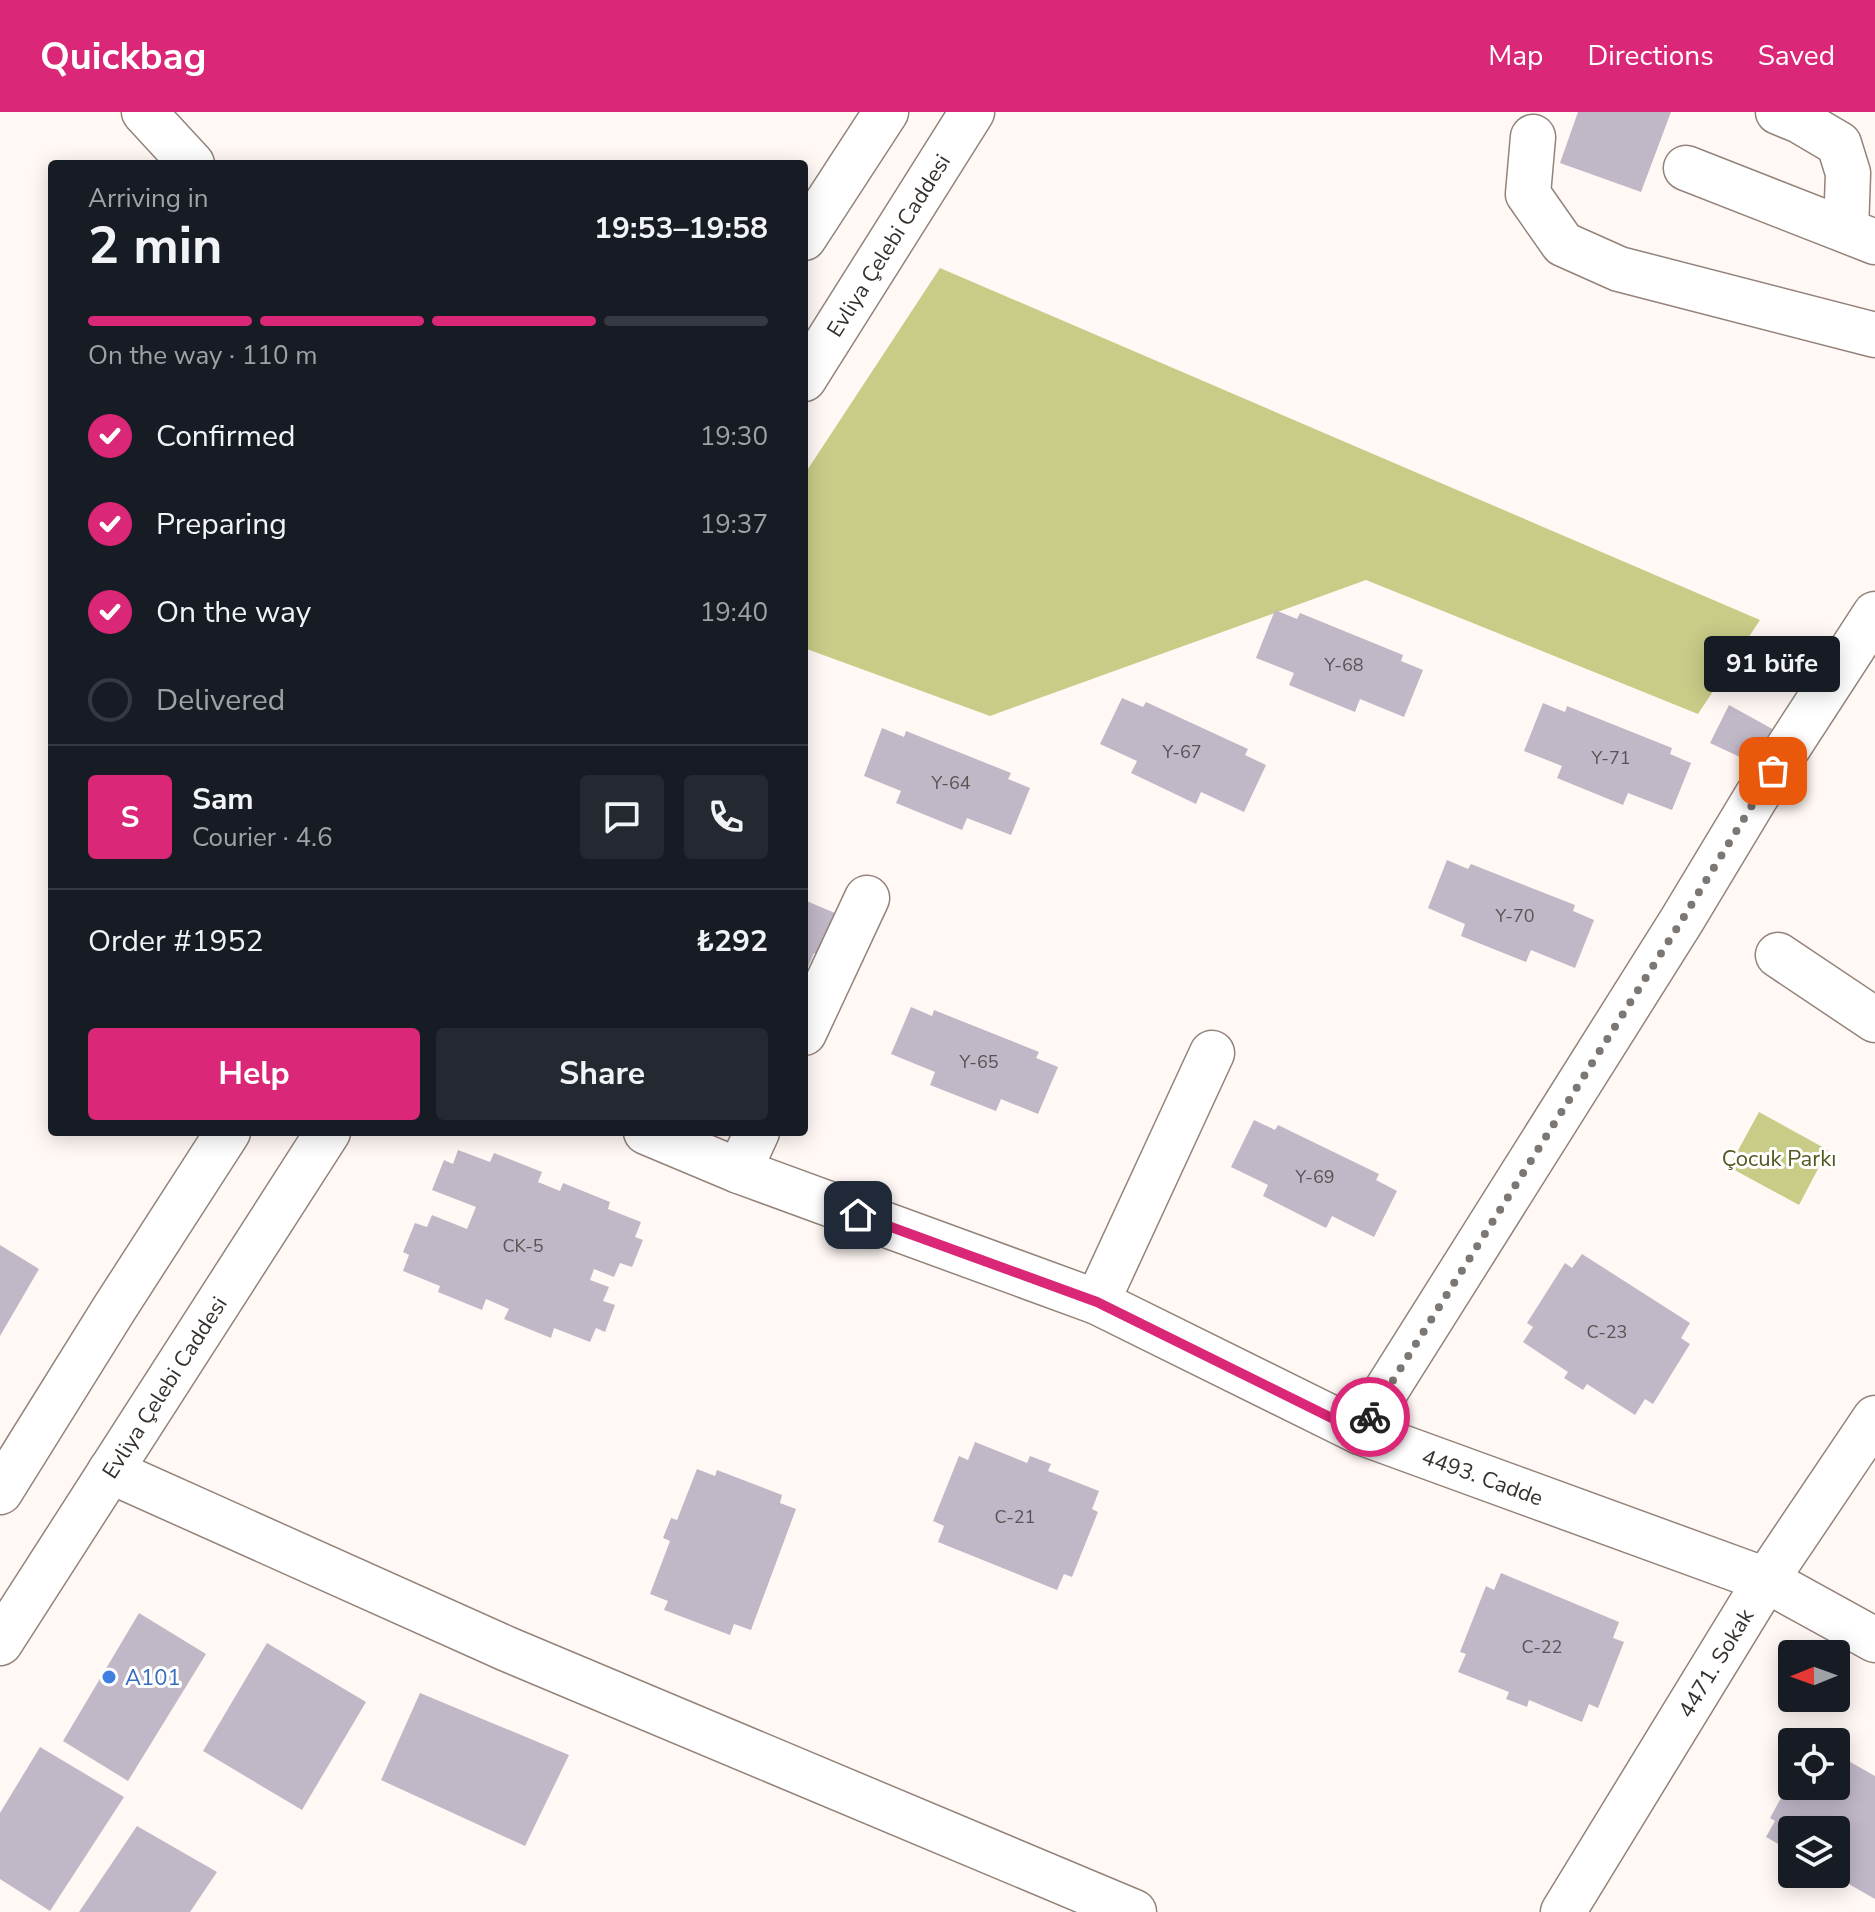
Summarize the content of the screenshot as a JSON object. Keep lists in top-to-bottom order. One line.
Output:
{"streets":{"street":["Evliya Çelebi Caddesi","4493. Cadde","4471. Sokak"]},"crossings":[["4493. Cadde","4471. Sokak"]],"parks":["Çocuk Parkı"],"places":["91 büfe","A101"],"house_numbers":["Y-68","Y-67","Y-71","Y-64","Y-70","Y-65","Y-69","CK-5","C-23","C-21","C-22"],"north":"left","page":{"header":"Quickbag","nav":["Map","Directions","Saved"],"heading":["2 min","Arriving in","19:53–19:58"],"panel":["Sam","Courier · 4.6","Order #1952","₺292"],"bar":"On the way · 110 m","list":[["Confirmed","19:30"],["Preparing","19:37"],["On the way","19:40"],"Delivered"],"bubble":"91 büfe","round":"S","buttons":["Help","Share"]}}
